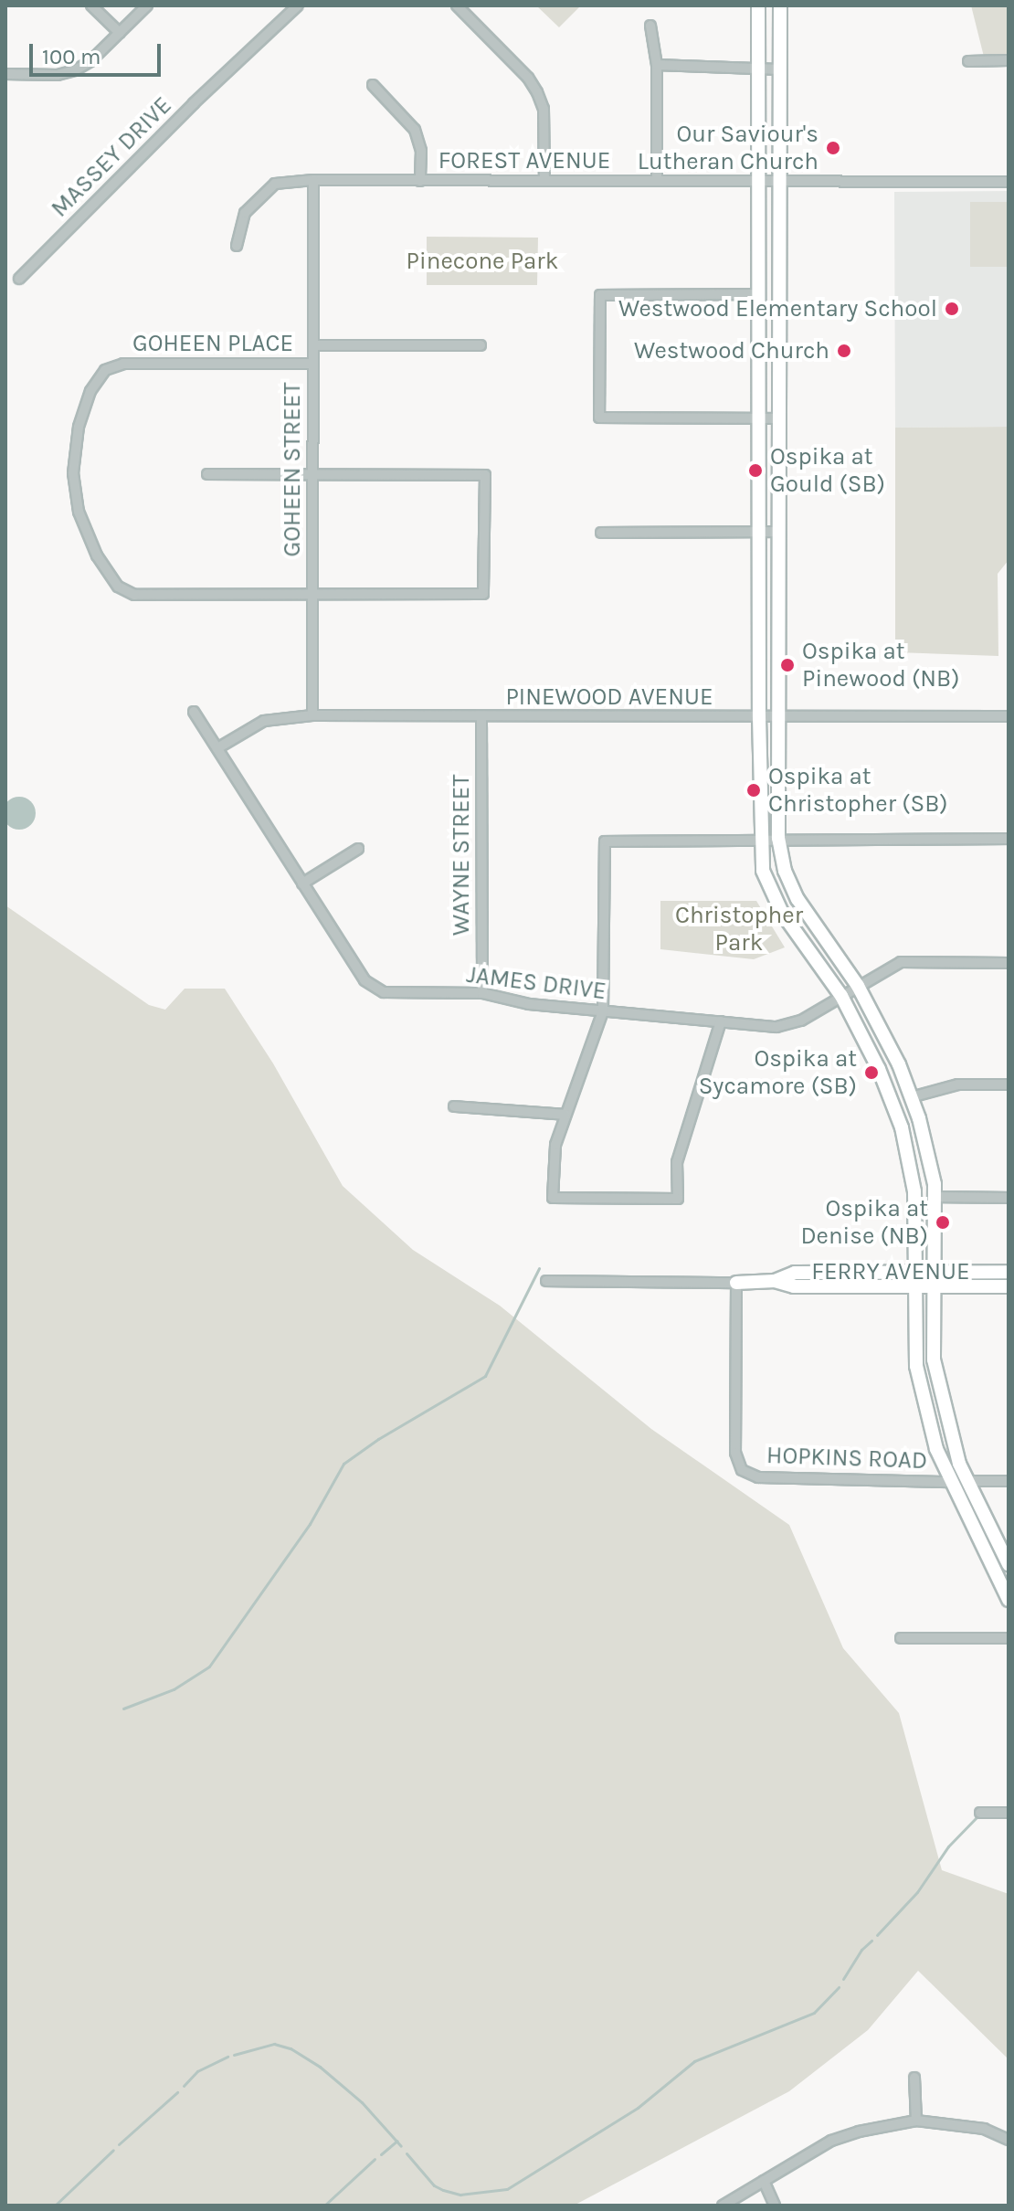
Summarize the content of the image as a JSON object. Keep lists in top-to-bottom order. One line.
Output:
{"streets":{"main road":["FERRY AVENUE"],"street":["MASSEY DRIVE","FOREST AVENUE","GOHEEN PLACE","GOHEEN STREET","PINEWOOD AVENUE","WAYNE STREET","JAMES DRIVE","HOPKINS ROAD"]},"crossings":[["FOREST AVENUE","GOHEEN STREET"],["GOHEEN PLACE","GOHEEN STREET"],["GOHEEN STREET","PINEWOOD AVENUE"],["PINEWOOD AVENUE","WAYNE STREET"],["PINEWOOD AVENUE","JAMES DRIVE"],["WAYNE STREET","JAMES DRIVE"],["FERRY AVENUE","HOPKINS ROAD"]],"parks":["Pinecone Park","Christopher Park"],"places":["Our Saviour's Lutheran Church","Westwood Elementary School","Westwood Church","Ospika at Gould (SB)","Ospika at Pinewood (NB)","Ospika at Christopher (SB)","Ospika at Sycamore (SB)","Ospika at Denise (NB)"],"scale_bar":"100 m"}
